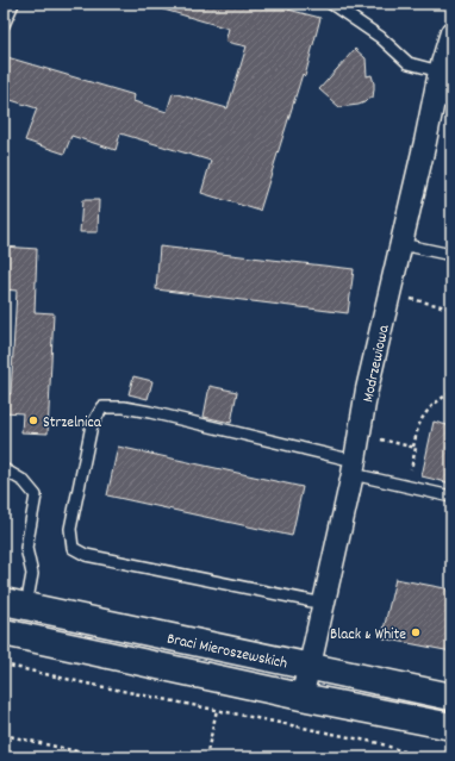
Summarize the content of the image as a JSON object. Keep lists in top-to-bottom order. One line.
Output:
{"streets":{"main road":["Braci Mieroszewskich"],"street":["Modrzewiowa"]},"crossings":[["Modrzewiowa","Braci Mieroszewskich"]],"places":["Strzelnica","Black & White"]}
